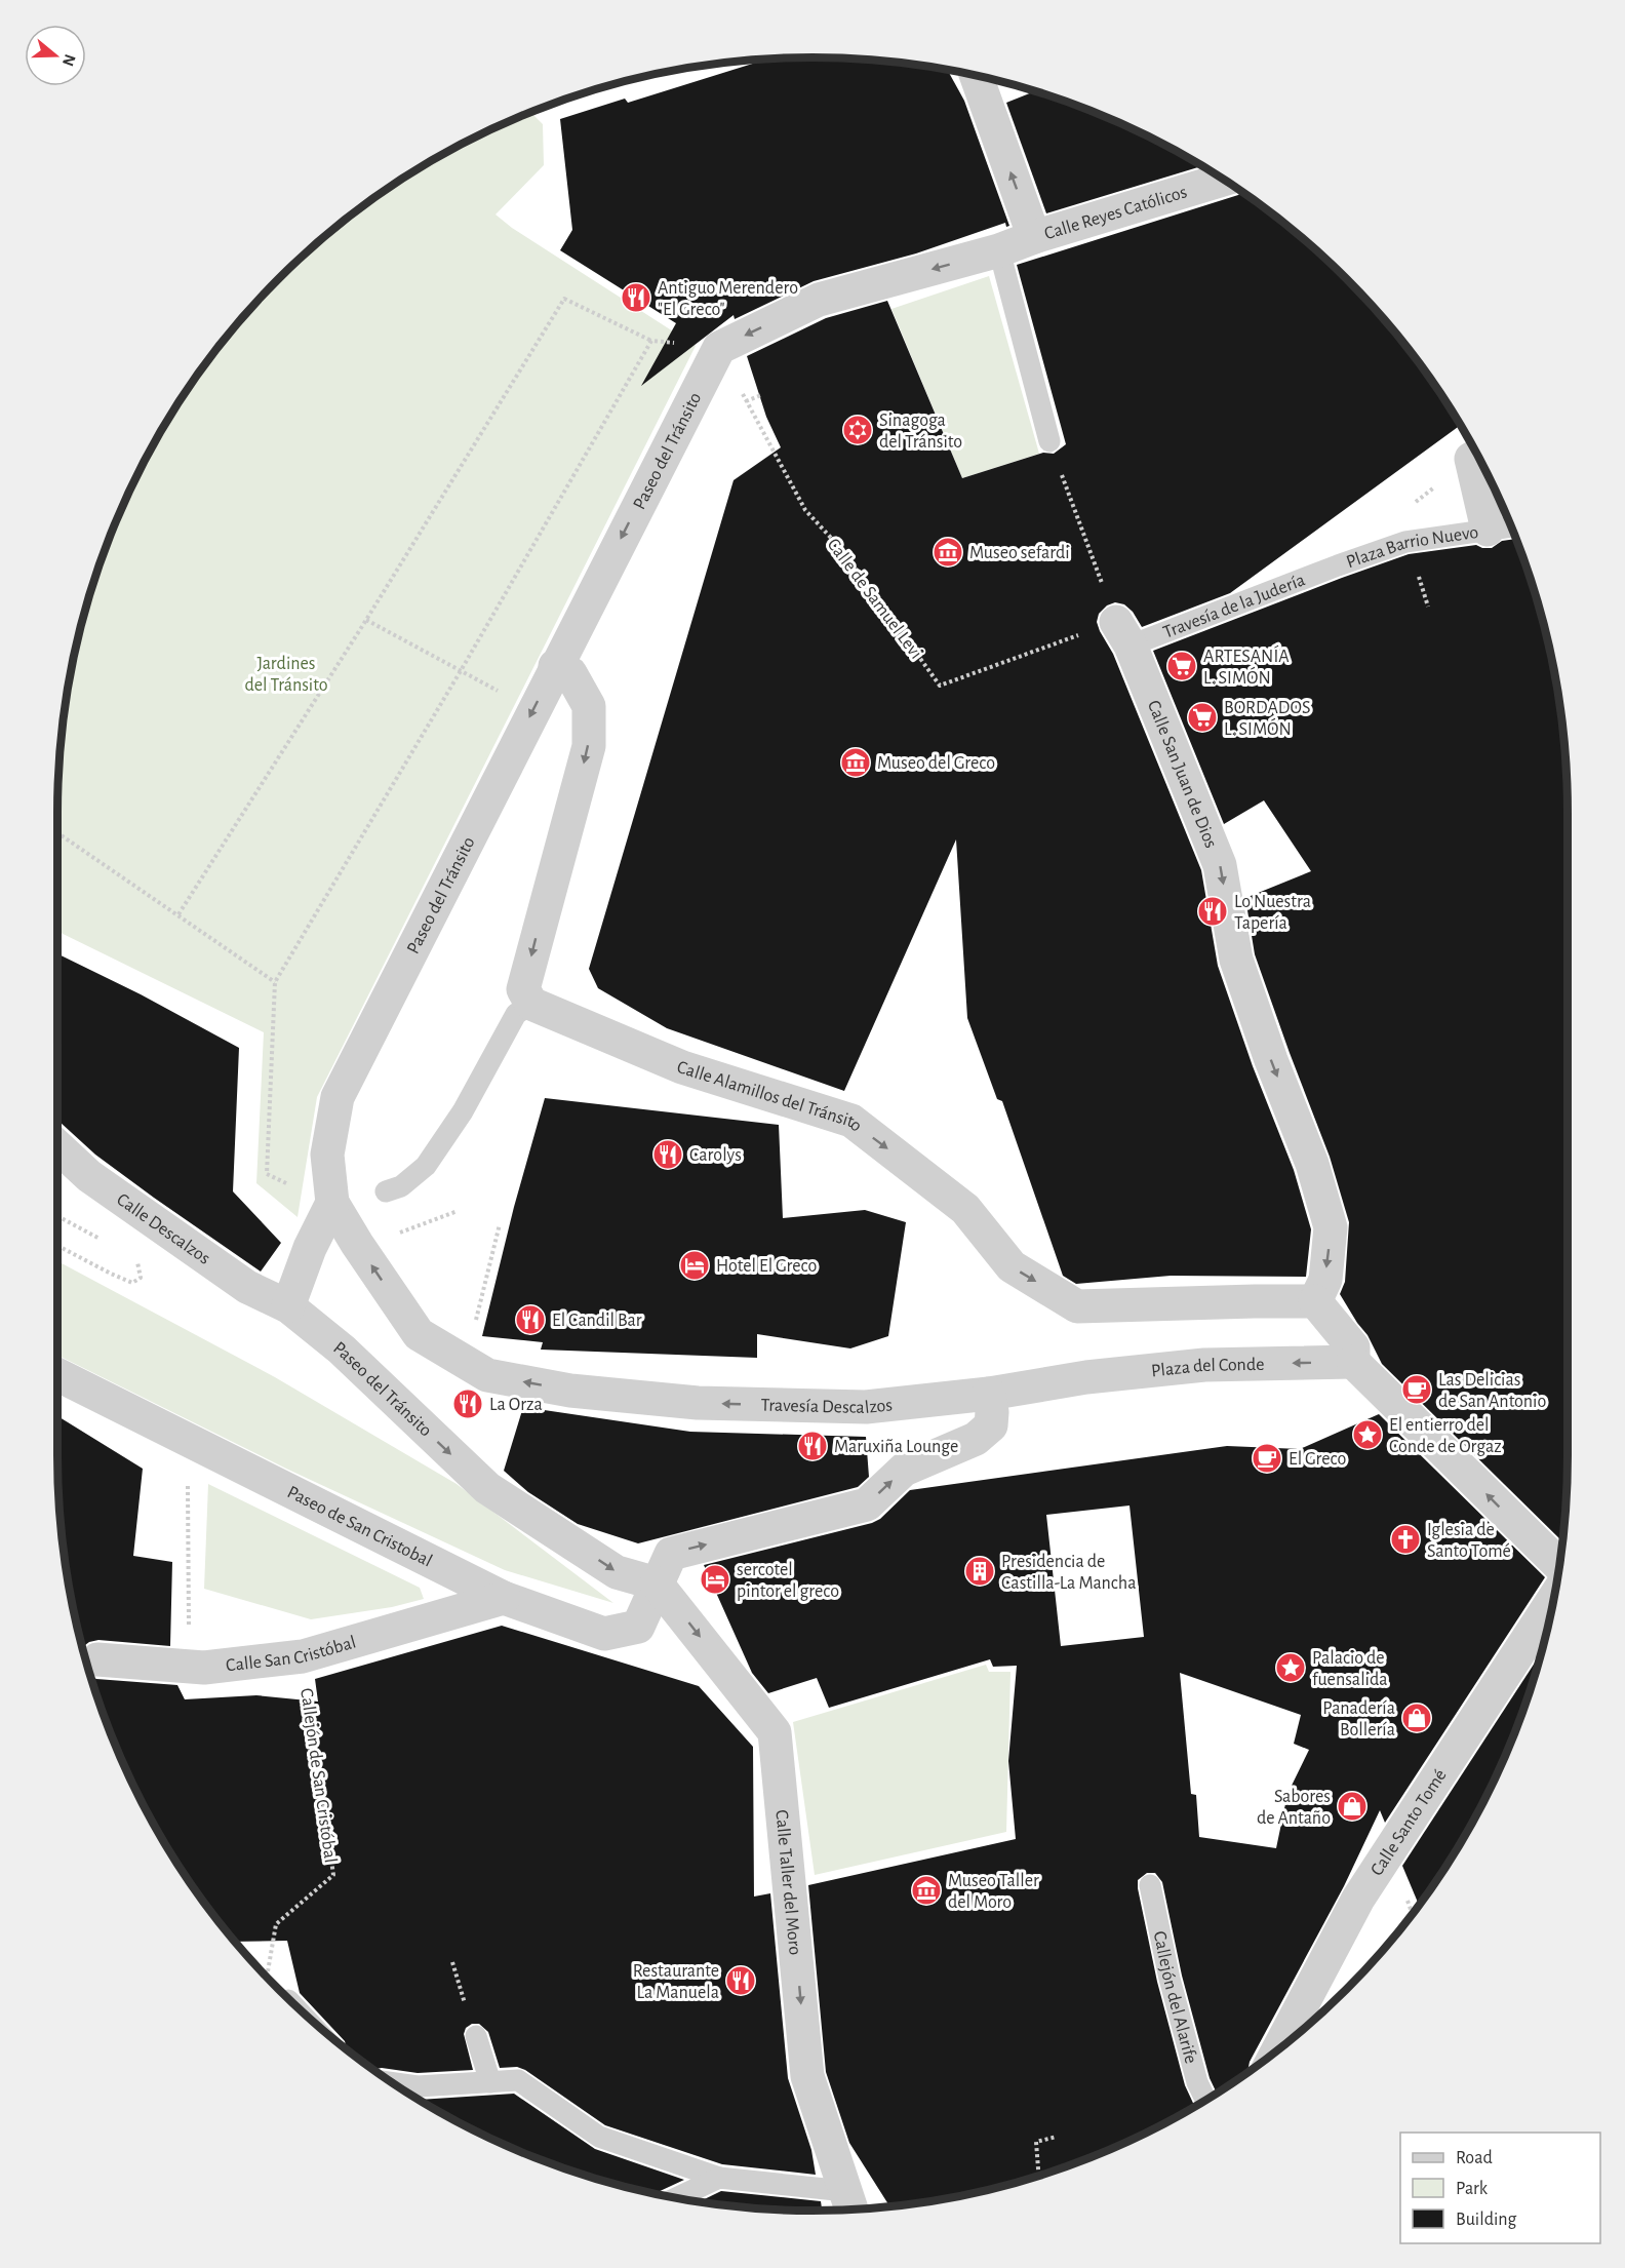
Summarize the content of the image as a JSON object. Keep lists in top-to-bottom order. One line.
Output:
{"streets":{"street":["Calle Reyes Católicos","Paseo del Tránsito","Plaza Barrio Nuevo","Calle San Juan de Dios","Calle Alamillos del Tránsito","Calle Descalzos","Plaza del Conde","Travesía Descalzos","Paseo de San Cristobal","Calle San Cristóbal","Calle Santo Tomé","Calle Taller del Moro"],"lane":["Travesía de la Judería","Callejón del Alarife"],"path":["Calle de Samuel Levi","Callejón de San Cristóbal"]},"crossings":[["Paseo del Tránsito","Calle de Samuel Levi"],["Paseo del Tránsito","Calle Descalzos"],["Paseo del Tránsito","Travesía Descalzos"],["Paseo del Tránsito","Paseo de San Cristobal"],["Paseo del Tránsito","Calle Taller del Moro"],["Plaza Barrio Nuevo","Travesía de la Judería"],["Calle de Samuel Levi","Travesía de la Judería"],["Calle de Samuel Levi","Calle San Juan de Dios"],["Travesía de la Judería","Calle San Juan de Dios"],["Calle San Juan de Dios","Calle Alamillos del Tránsito"],["Plaza del Conde","Travesía Descalzos"],["Paseo de San Cristobal","Calle San Cristóbal"],["Paseo de San Cristobal","Calle Taller del Moro"],["Calle San Cristóbal","Callejón de San Cristóbal"]],"one_way":["Calle San Juan de Dios","Calle Alamillos del Tránsito","Plaza del Conde","Travesía Descalzos","Calle Taller del Moro"],"parks":["Jardines del Tránsito"],"places":{"restaurant":["Antiguo Merendero \"El Greco\"","Lo Nuestra Tapería","Carolys","El Candil Bar","La Orza","Maruxiña Lounge","Restaurante La Manuela"],"synagogue":["Sinagoga del Tránsito"],"museum":["Museo sefardi","Museo del Greco","Museo Taller del Moro"],"supermarket":["ARTESANÍA L. SIMÓN","BORDADOS L. SIMÓN"],"hotel":["Hotel El Greco","sercotel pintor el greco"],"cafe":["Las Delicias de San Antonio","El Greco"],"place":["El entierro del Conde de Orgaz","Palacio de fuensalida"],"church":["Iglesia de Santo Tomé"],"building":["Presidencia de Castilla-La Mancha"],"shop":["Panadería Bollería","Sabores de Antaño"]},"legend":["Road","Park","Building"],"north":"right"}
